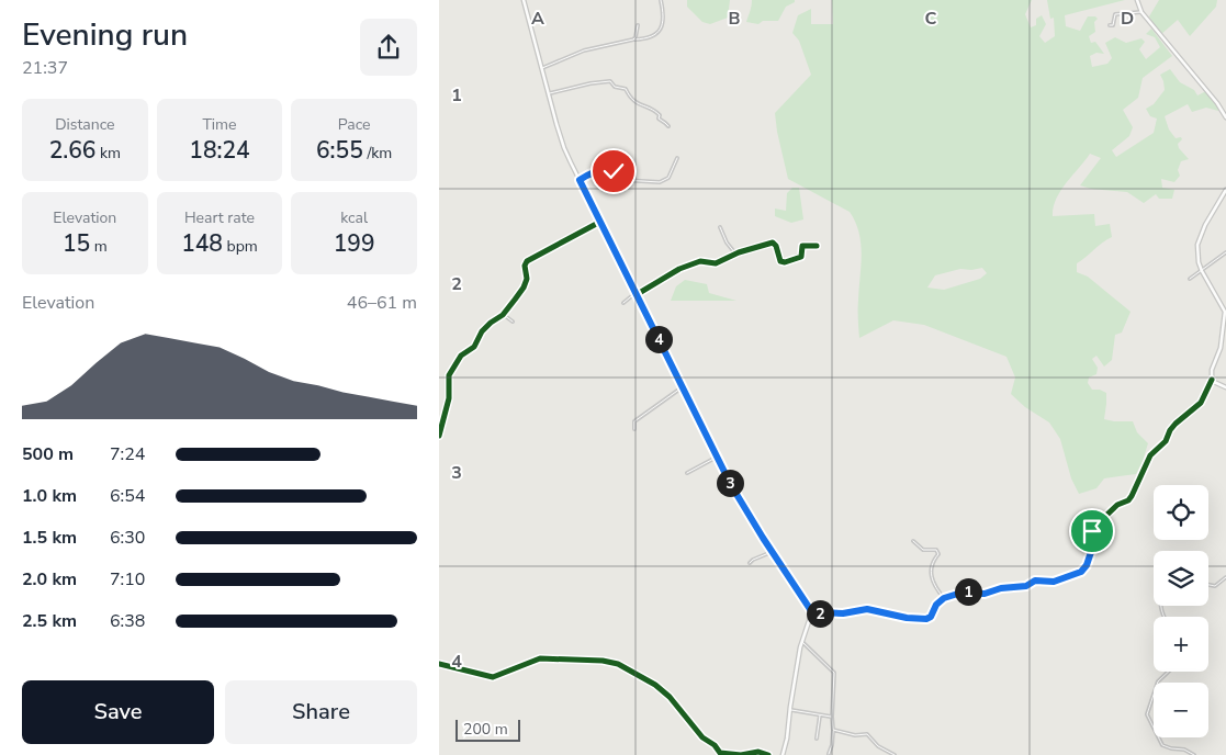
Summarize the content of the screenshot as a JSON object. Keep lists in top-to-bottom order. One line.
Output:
{"scale_bar":"200 m","page":{"heading":["Evening run","21:37"],"stats":[["Distance","2.66 km"],["Time","18:24"],["Pace","6:55 /km"],["Elevation","15 m"],["Heart rate","148 bpm"],["kcal","199"]],"chart":["Elevation","46–61 m"],"pins":["4","3","1","2"],"list":[{"name":"500 m","note":"7:24"},{"name":"1.0 km","note":"6:54"},{"name":"1.5 km","note":"6:30"},{"name":"2.0 km","note":"7:10"},{"name":"2.5 km","note":"6:38"}],"map_buttons":["+","−"],"buttons":["Save","Share"],"scale":"200 m"},"grid":{"columns":["A","B","C","D"],"rows":["1","2","3","4"]}}
